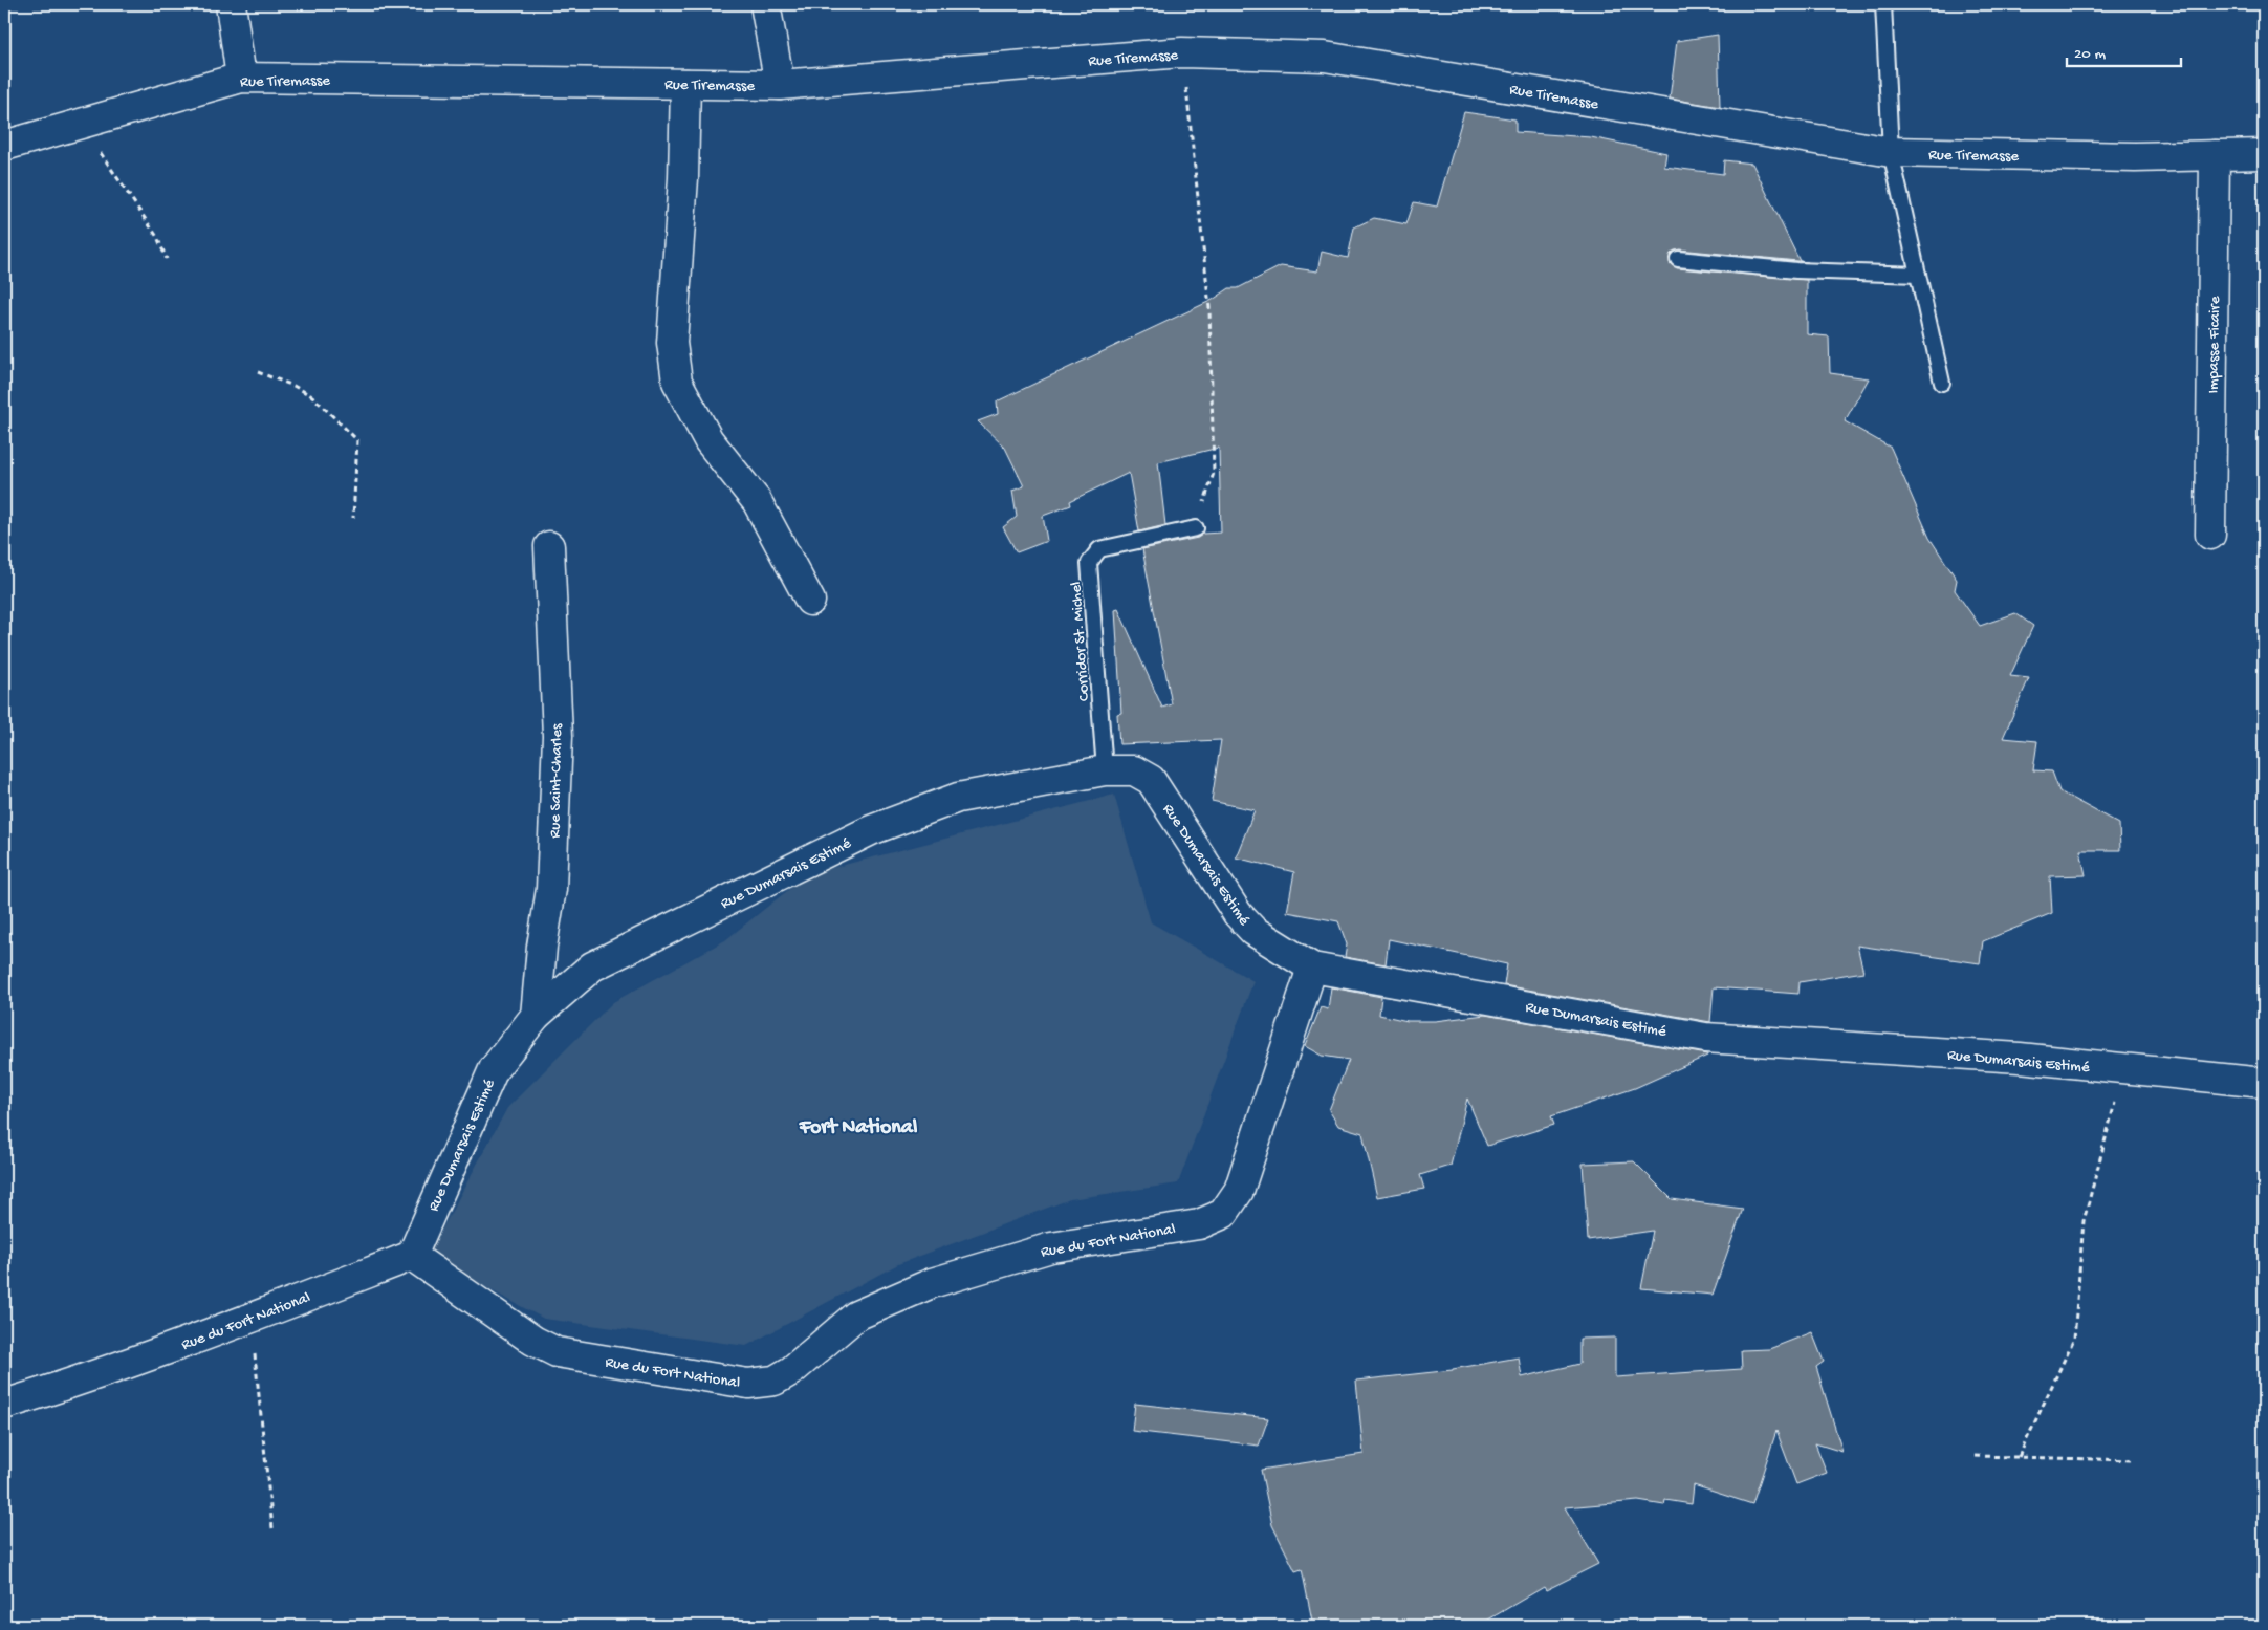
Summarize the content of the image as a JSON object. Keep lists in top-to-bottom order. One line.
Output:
{"streets":{"street":["Rue Tiremasse","Impasse Ficaire","Rue Saint-Charles","Rue Dumarsais Estimé","Rue du Fort National"],"lane":["Corridor St. Michel"]},"crossings":[["Rue Tiremasse","Impasse Ficaire"],["Corridor St. Michel","Rue Dumarsais Estimé"],["Rue Saint-Charles","Rue Dumarsais Estimé"],["Rue Dumarsais Estimé","Rue du Fort National"]],"districts":["Fort National"],"scale_bar":"20 m"}
